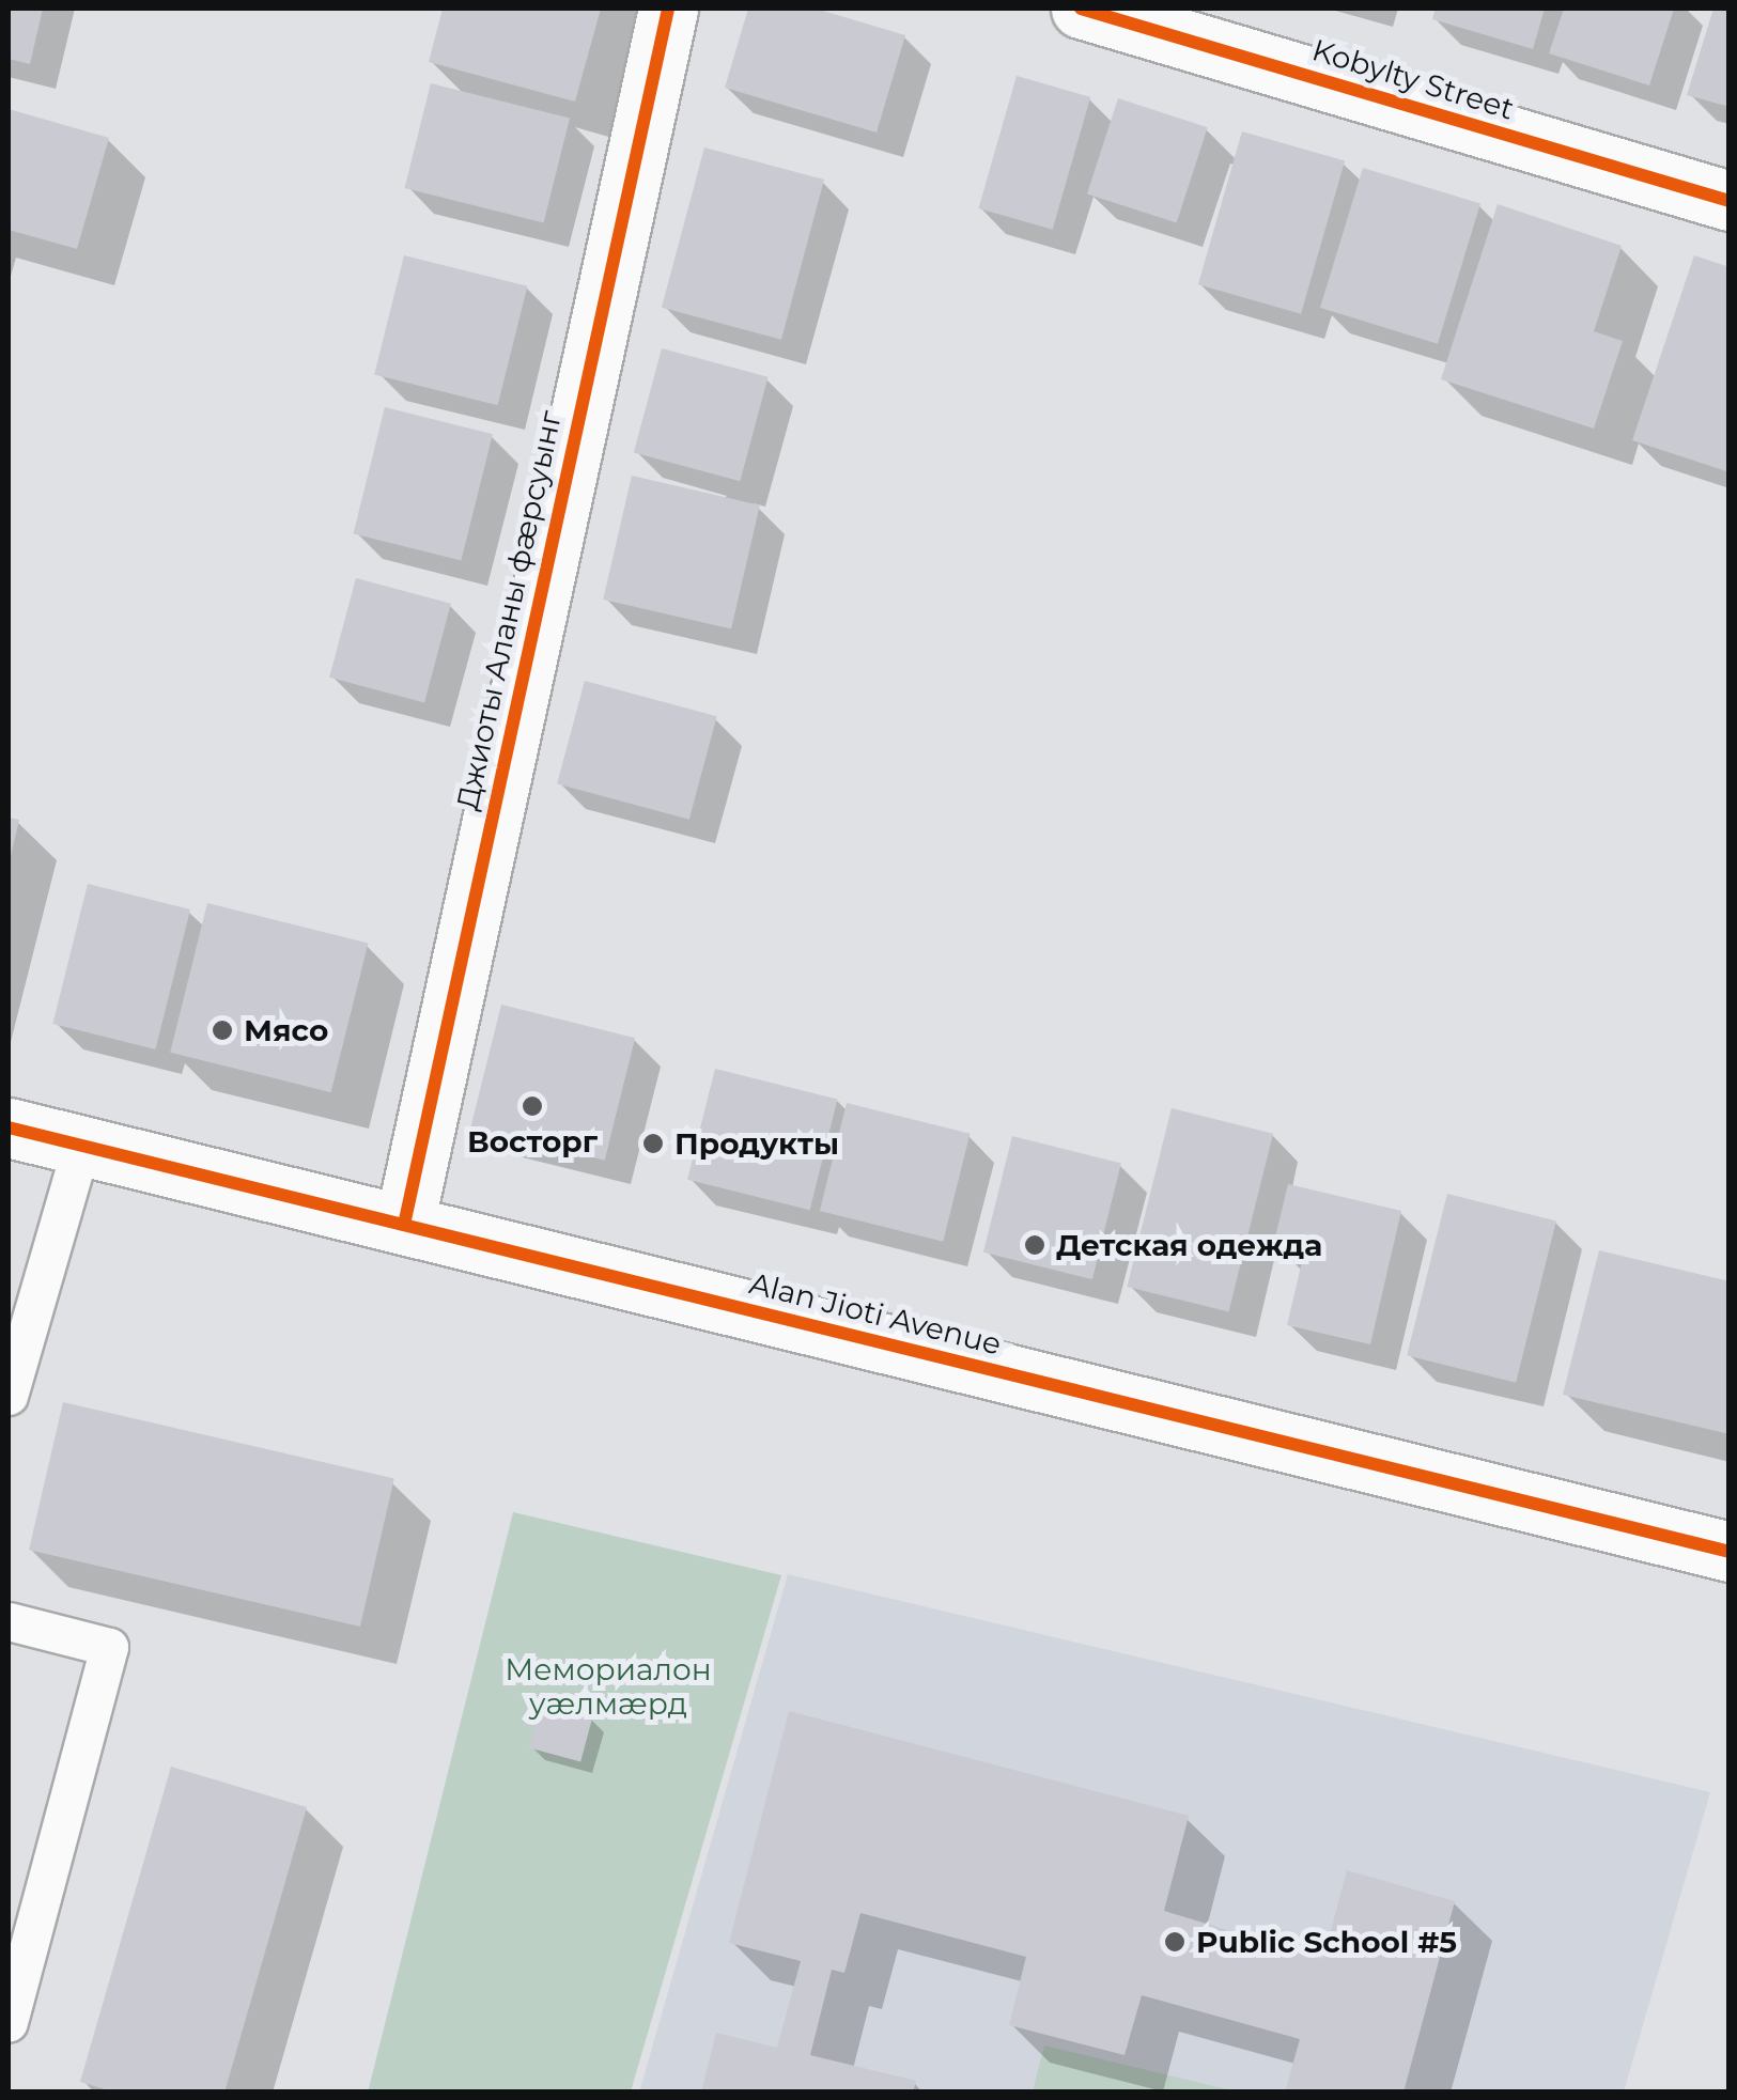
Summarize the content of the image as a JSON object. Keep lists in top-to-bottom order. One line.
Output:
{"streets":{"street":["Kobylty Street","Джиоты Аланы фæрсуынг","Alan Jioti Avenue"]},"crossings":[["Джиоты Аланы фæрсуынг","Alan Jioti Avenue"]],"parks":["Мемориалон уæлмæрд"],"places":["Мясо","Восторг","Продукты","Детская одежда","Public School #5"]}
